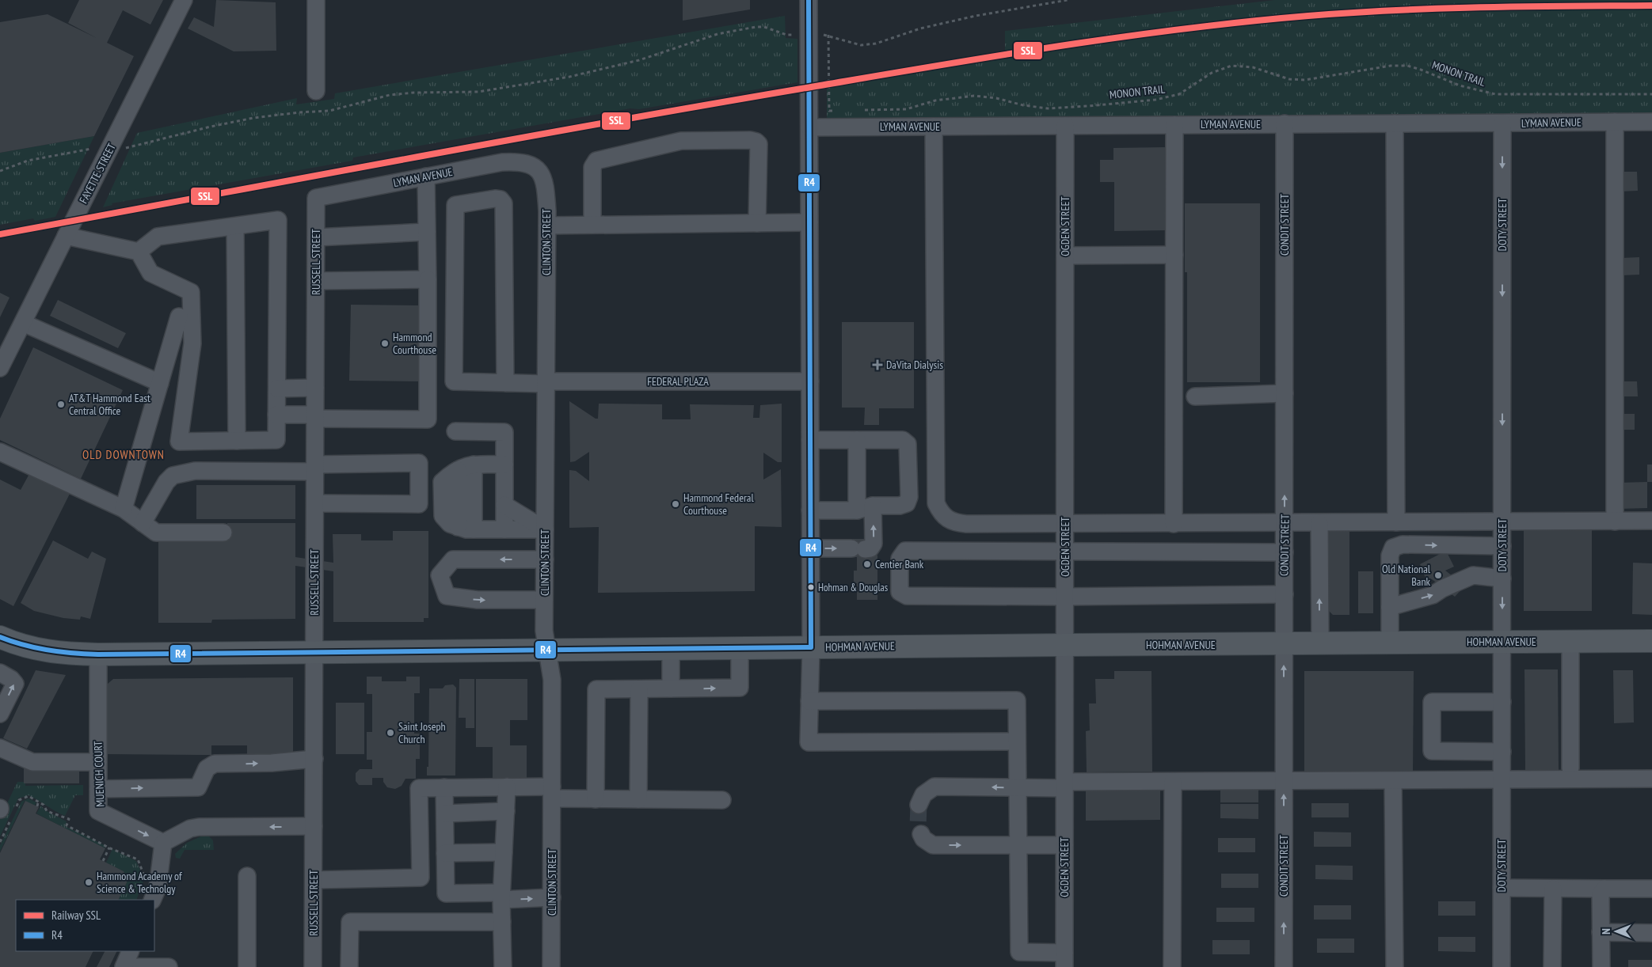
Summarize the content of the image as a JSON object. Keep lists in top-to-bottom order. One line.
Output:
{"streets":{"main road":["HOHMAN AVENUE"],"street":["LYMAN AVENUE","FAYETTE STREET","CONDIT STREET","DOTY STREET","OGDEN STREET","CLINTON STREET","RUSSELL STREET","FEDERAL PLAZA","MUENICH COURT"],"path":["MONON TRAIL"]},"crossings":[["LYMAN AVENUE","CONDIT STREET"],["LYMAN AVENUE","DOTY STREET"],["LYMAN AVENUE","OGDEN STREET"],["LYMAN AVENUE","CLINTON STREET"],["LYMAN AVENUE","RUSSELL STREET"],["CONDIT STREET","HOHMAN AVENUE"],["DOTY STREET","HOHMAN AVENUE"],["OGDEN STREET","HOHMAN AVENUE"],["CLINTON STREET","FEDERAL PLAZA"],["CLINTON STREET","HOHMAN AVENUE"],["RUSSELL STREET","HOHMAN AVENUE"],["HOHMAN AVENUE","MUENICH COURT"]],"one_way":["MUENICH COURT"],"districts":["OLD DOWNTOWN"],"places":{"other":["Hammond Courthouse","AT&T Hammond East Central Office","Hammond Federal Courthouse","Centier Bank","Old National Bank","Hohman & Douglas","Saint Joseph Church","Hammond Academy of Science & Technolgy"],"health":["DaVita Dialysis"]},"lines":["transit line R4","rail line SSL"],"legend":["Railway SSL","R4"],"north":"left"}
